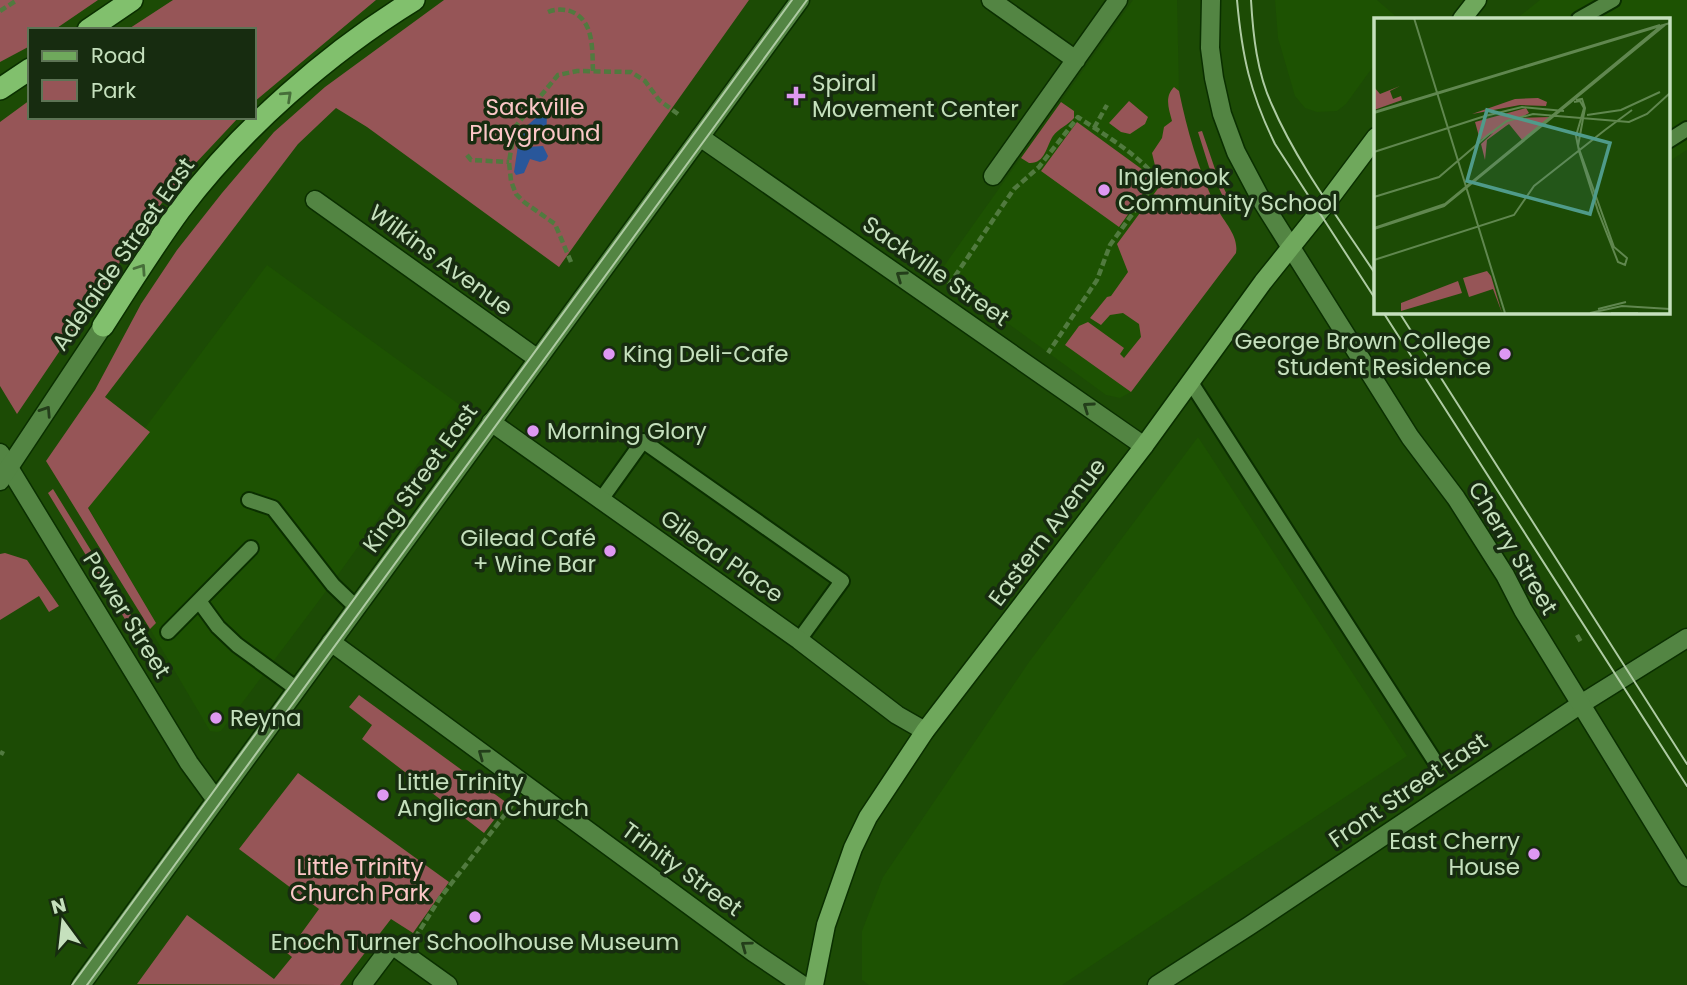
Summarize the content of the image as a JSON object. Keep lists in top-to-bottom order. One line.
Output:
{"streets":{"highway":["Adelaide Street East"],"main road":["Eastern Avenue"],"street":["Wilkins Avenue","Sackville Street","King Street East","Cherry Street","Gilead Place","Power Street","Front Street East","Trinity Street"]},"crossings":[["Adelaide Street East","Power Street"],["Wilkins Avenue","King Street East"],["Sackville Street","King Street East"],["Sackville Street","Eastern Avenue"],["King Street East","Gilead Place"],["King Street East","Power Street"],["King Street East","Trinity Street"],["Eastern Avenue","Cherry Street"],["Eastern Avenue","Gilead Place"],["Cherry Street","Front Street East"]],"one_way":["Adelaide Street East","Sackville Street","Trinity Street"],"parks":["Sackville Playground","Little Trinity Church Park"],"places":{"health":["Spiral Movement Center"],"other":["Inglenook Community School","King Deli-Cafe","George Brown College Student Residence","Morning Glory","Gilead Café + Wine Bar","Reyna","Little Trinity Anglican Church","East Cherry House","Enoch Turner Schoolhouse Museum"]},"legend":["Road","Park"],"north":"top"}
